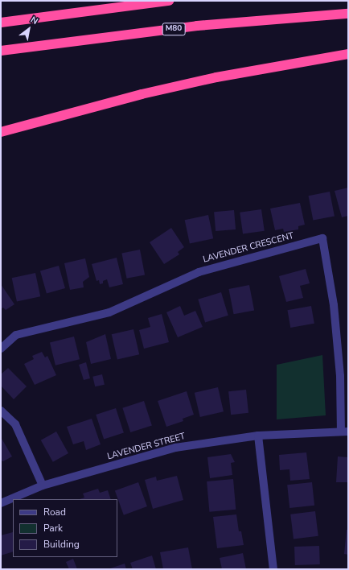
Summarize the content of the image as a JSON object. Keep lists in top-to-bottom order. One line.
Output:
{"streets":{"highway":["M80"],"street":["LAVENDER CRESCENT","LAVENDER STREET"]},"crossings":[["LAVENDER CRESCENT","LAVENDER STREET"]],"legend":["Road","Park","Building"],"north":"top right"}
